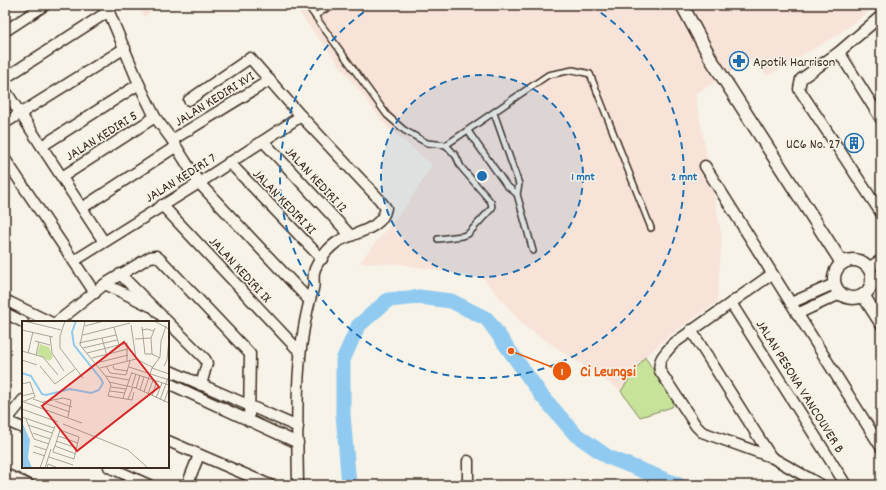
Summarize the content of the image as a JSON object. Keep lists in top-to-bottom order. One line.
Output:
{"streets":{"street":["JALAN KEDIRI XVI","JALAN KEDIRI 5","JALAN KEDIRI 7","JALAN KEDIRI 12","JALAN KEDIRI XI","JALAN KEDIRI IX","JALAN PESONA VANCOUVER B"]},"crossings":[["JALAN KEDIRI 7","JALAN KEDIRI 12"],["JALAN KEDIRI 7","JALAN KEDIRI XI"],["JALAN KEDIRI 7","JALAN KEDIRI IX"]],"places":{"pharmacy":["Apotik Harrison"],"building":["UC6 No. 27"],"other":["Ci Leungsi"]},"rings":["1 mnt","2 mnt"]}
